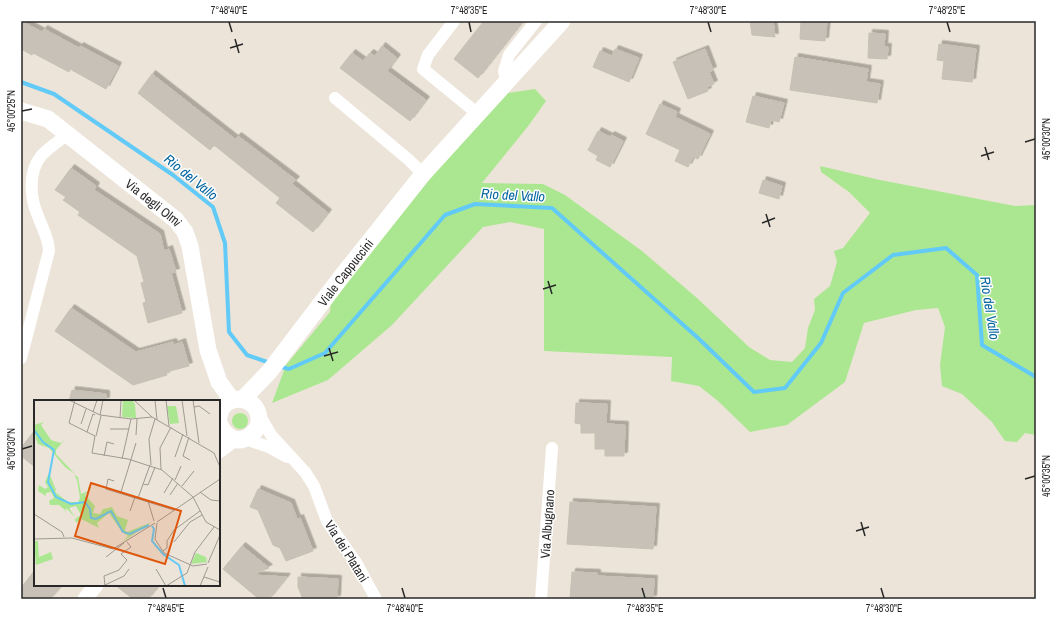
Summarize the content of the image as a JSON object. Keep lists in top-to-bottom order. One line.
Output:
{"streets":{"main road":["Via degli Olmi","Viale Cappuccini"],"street":["Via Albugnano","Via dei Platani"]},"crossings":[["Via degli Olmi","Viale Cappuccini"],["Via degli Olmi","Via dei Platani"],["Viale Cappuccini","Via dei Platani"]],"water":["Rio del Vallo"],"coordinates":["7°48'40\"E","7°48'35\"E","7°48'30\"E","7°48'25\"E","45°00'25\"N","45°00'30\"N","45°00'35\"N","7°48'45\"E"]}
